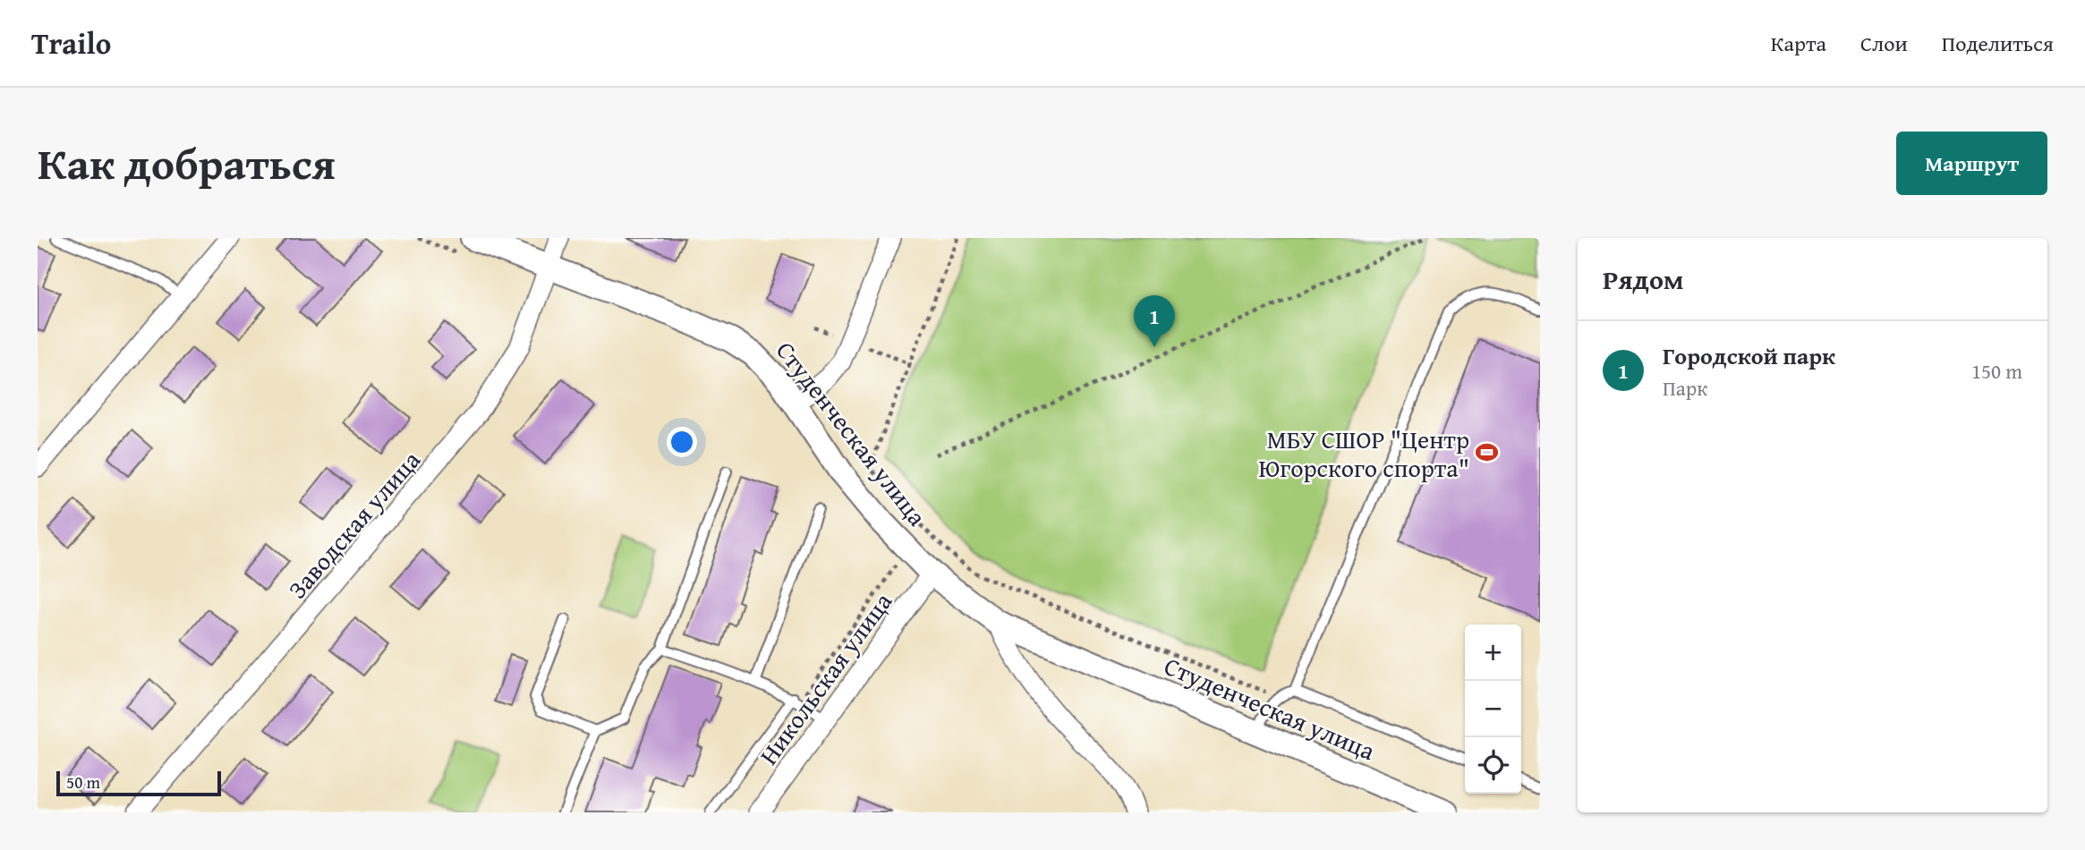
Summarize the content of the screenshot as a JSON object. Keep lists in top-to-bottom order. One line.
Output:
{"streets":{"street":["Студенческая улица","Заводская улица","Никольская улица"]},"crossings":[["Студенческая улица","Заводская улица"],["Студенческая улица","Никольская улица"]],"places":{"sports":["МБУ СШОР \"Центр Югорского спорта\""]},"scale_bar":"50 m","page":{"header":"Trailo","nav":["Карта","Слои","Поделиться"],"title":"Как добраться","buttons":"Маршрут","heading":"Рядом","pins":"1","list":[{"mark":"1","name":"Городской парк","note":"Парк","value":"150 m"}],"map_buttons":["+","−"],"scale":"50 m"}}
